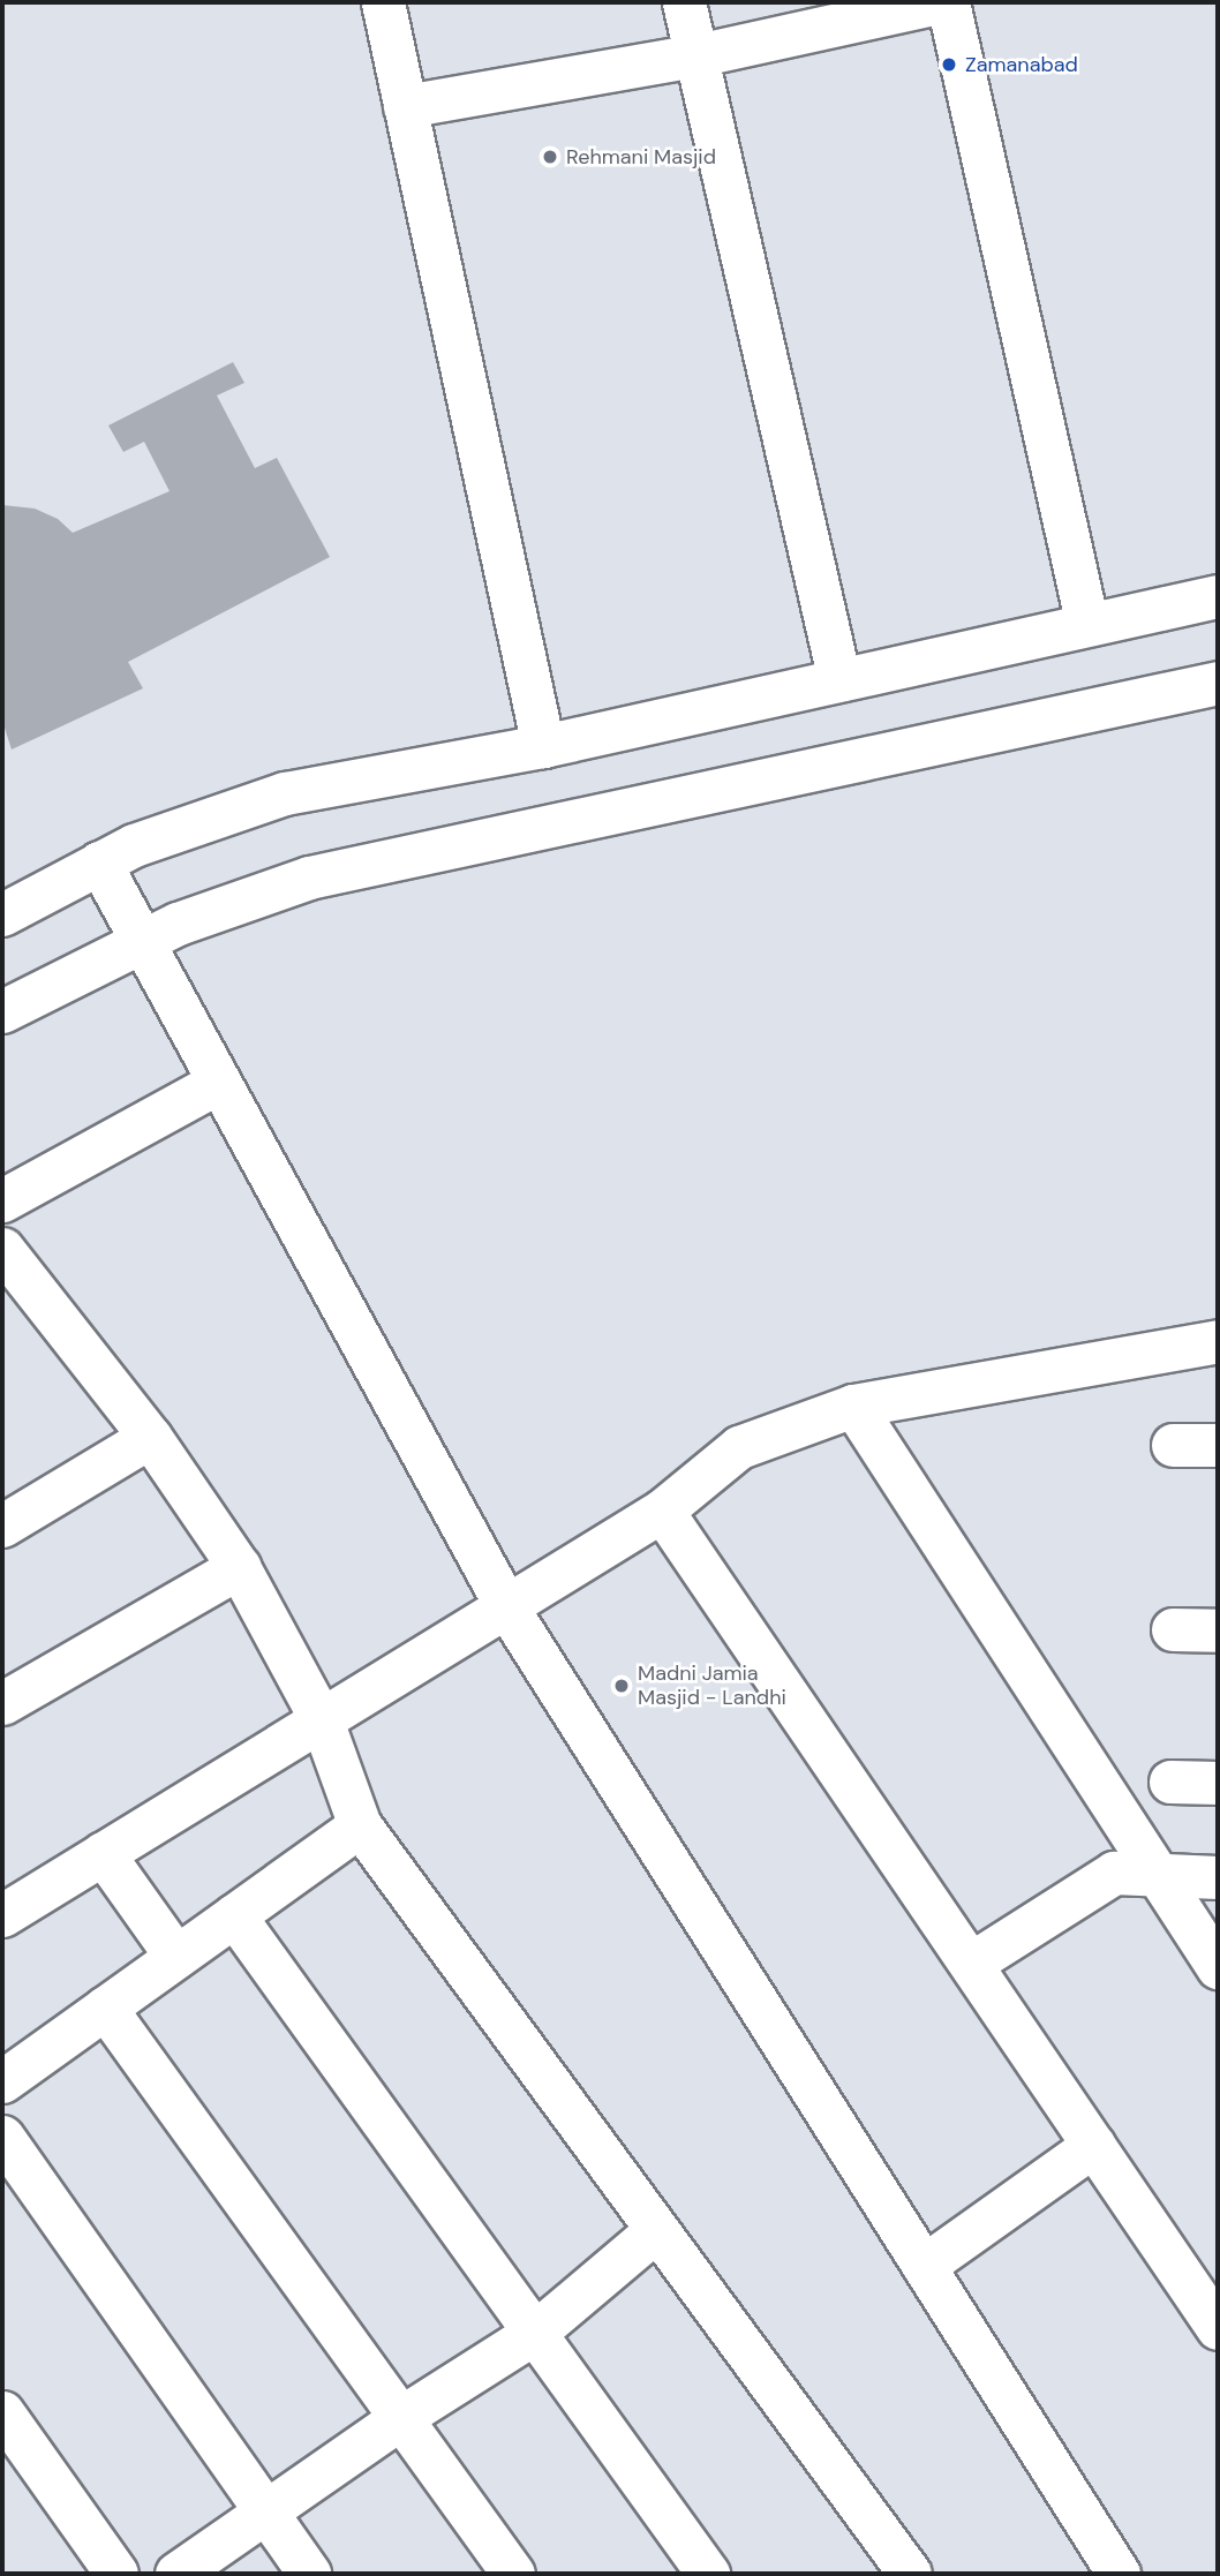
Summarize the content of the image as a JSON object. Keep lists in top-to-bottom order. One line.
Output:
{"places":["Zamanabad","Rehmani Masjid","Madni Jamia Masjid - Landhi"]}
